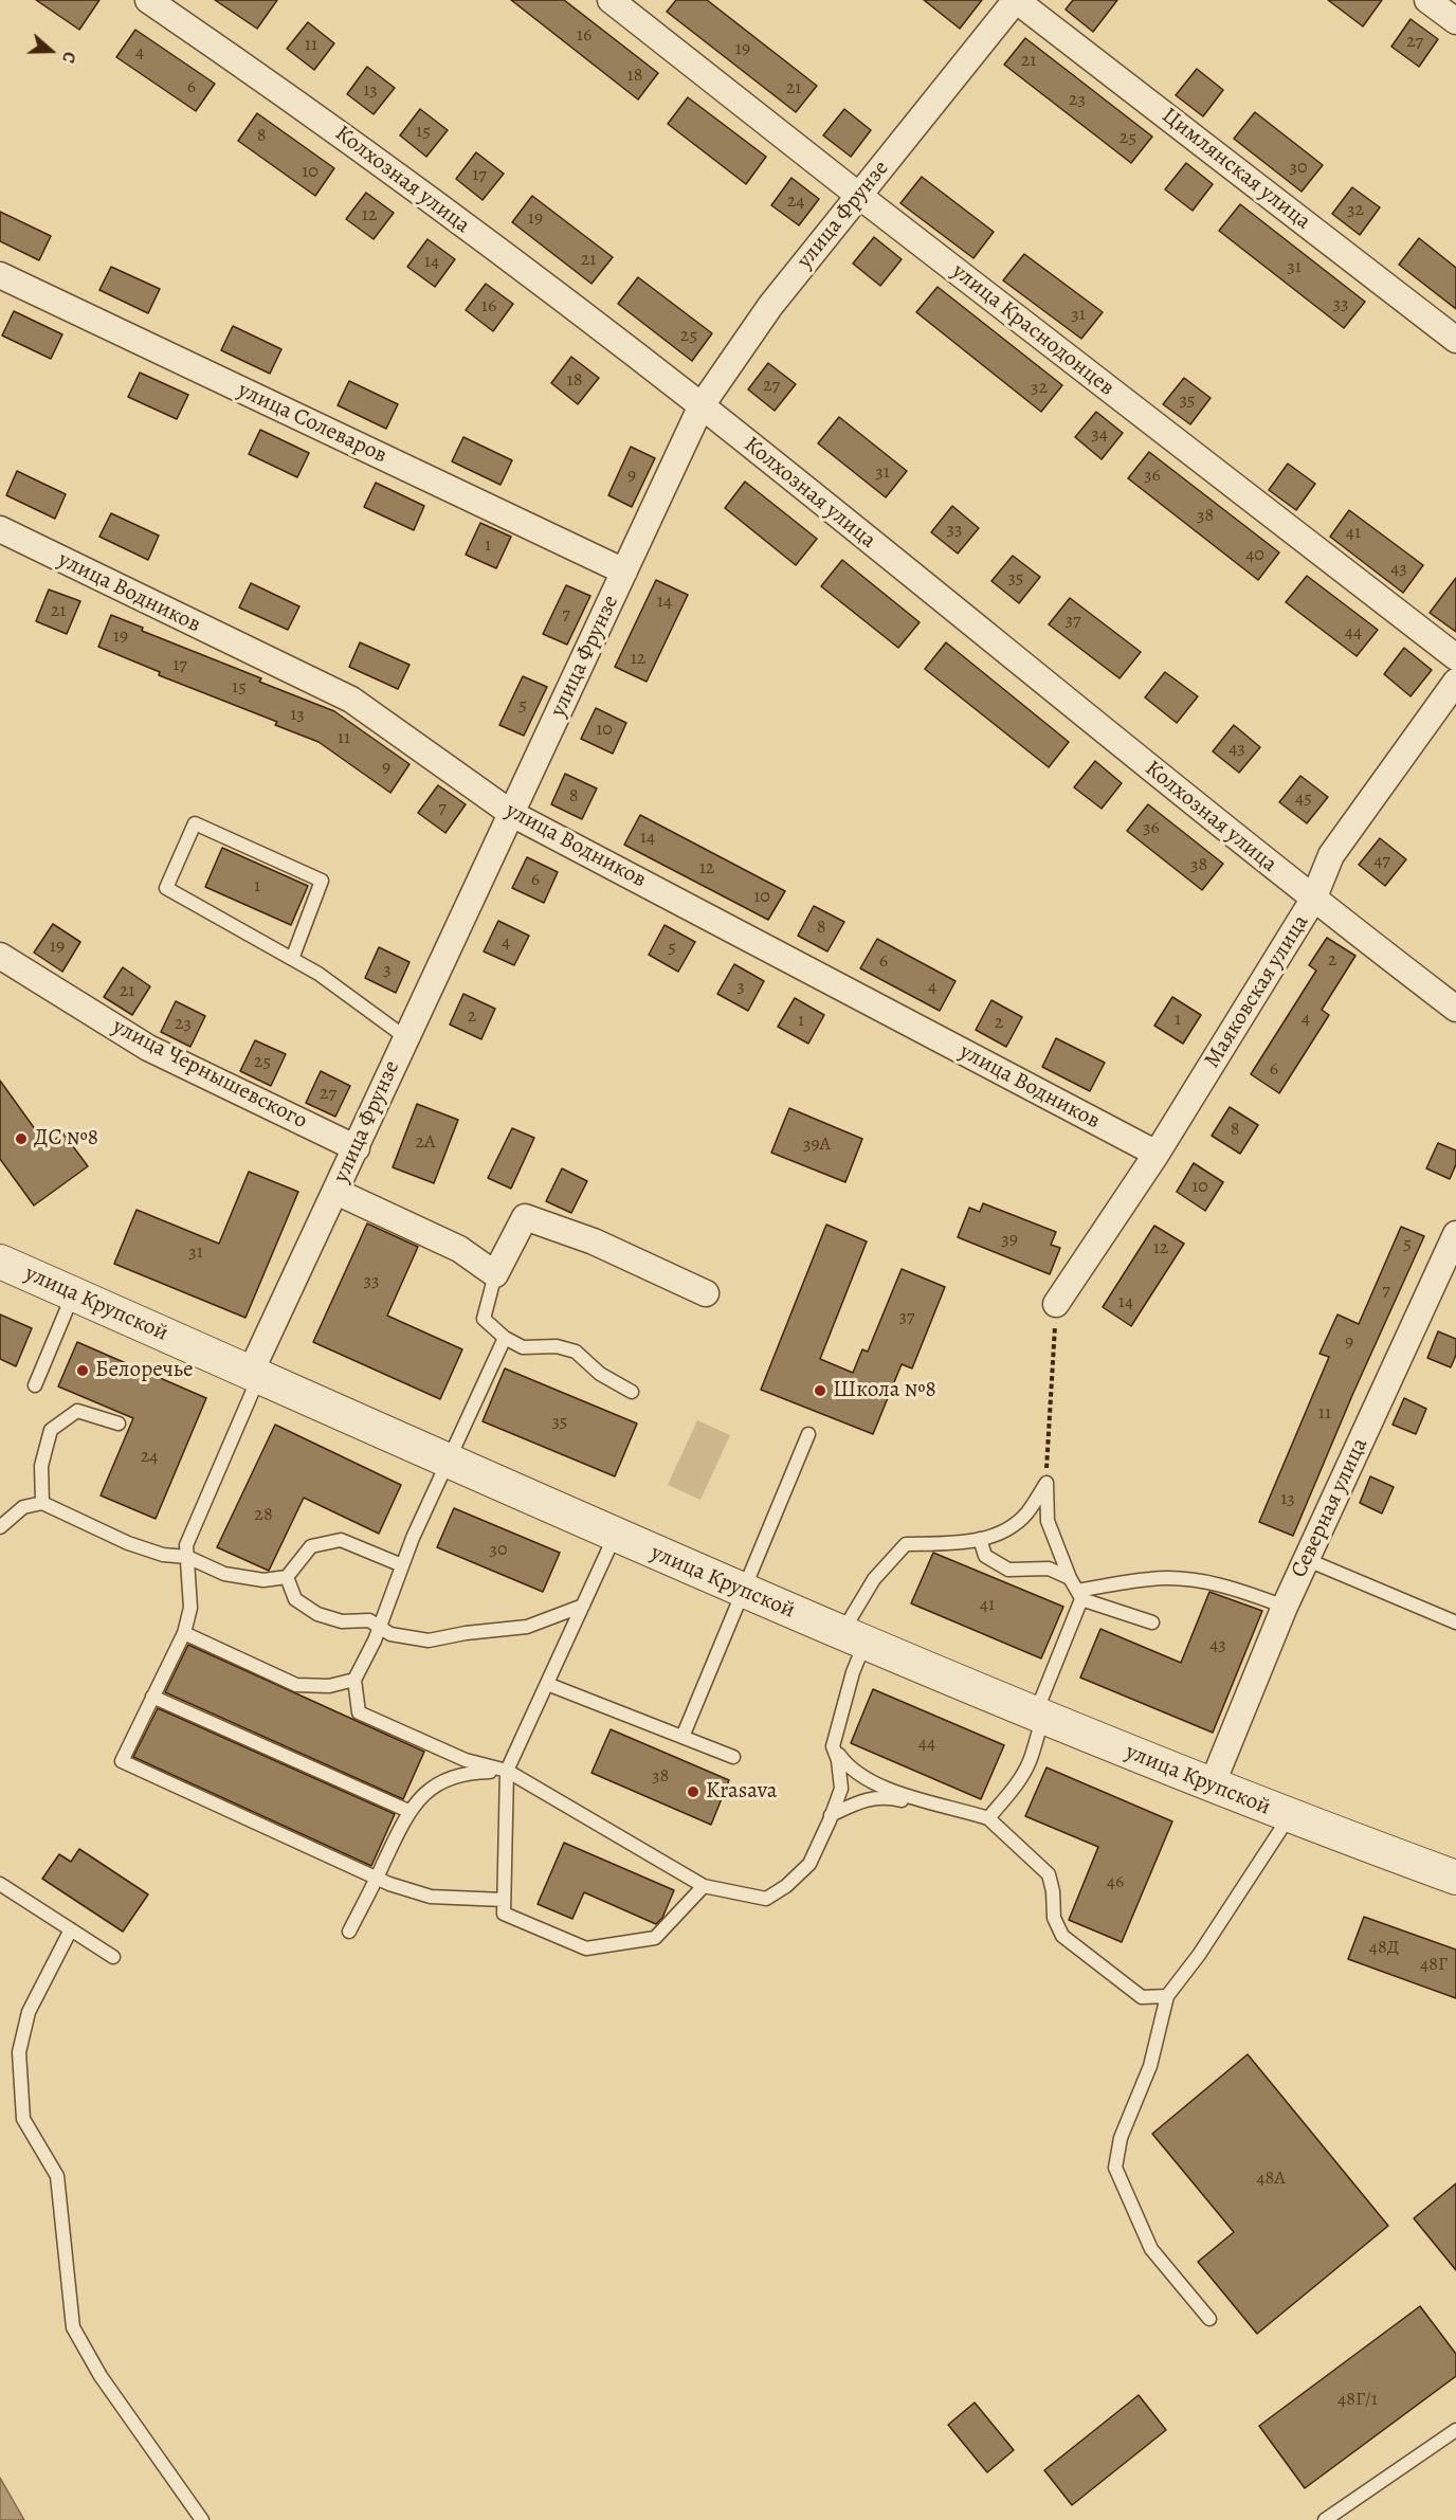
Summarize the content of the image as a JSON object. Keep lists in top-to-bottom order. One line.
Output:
{"streets":{"street":["Цимлянская улица","Колхозная улица","улица Фрунзе","улица Краснодонцев","улица Солеваров","улица Водников","Маяковская улица","улица Чернышевского","улица Крупской","Северная улица"]},"crossings":[["Цимлянская улица","улица Фрунзе"],["Колхозная улица","улица Фрунзе"],["Колхозная улица","Маяковская улица"],["улица Фрунзе","улица Краснодонцев"],["улица Фрунзе","улица Солеваров"],["улица Фрунзе","улица Водников"],["улица Фрунзе","улица Чернышевского"],["улица Фрунзе","улица Крупской"],["улица Водников","Маяковская улица"],["улица Крупской","Северная улица"]],"places":["ДС №8","Белоречье","Школа №8","Krasava"],"house_numbers":["16","27","11","19","4","21","18","6","21","13","23","15","8","25","30","10","17","24","32","12","19","21","14","31","33","16","31","25","18","27","32","35","34","31","9","36","38","33","41","1","40","43","35","14","21","7","37","44","19","12","17","15","5","13","10","11","43","9","8","45","7","36","14","47","38","12","6","1","10","8","4","19","5","2","6","3","3","4","21","2","4","1","1","2","23","25","6","27","8","2А","39А","10","39","5","12","31","33","7","14","37","9","11","35","24","13","28","30","41","43","44","38","46","48Д","48Г","48А","48Г/1"],"north":"right"}
